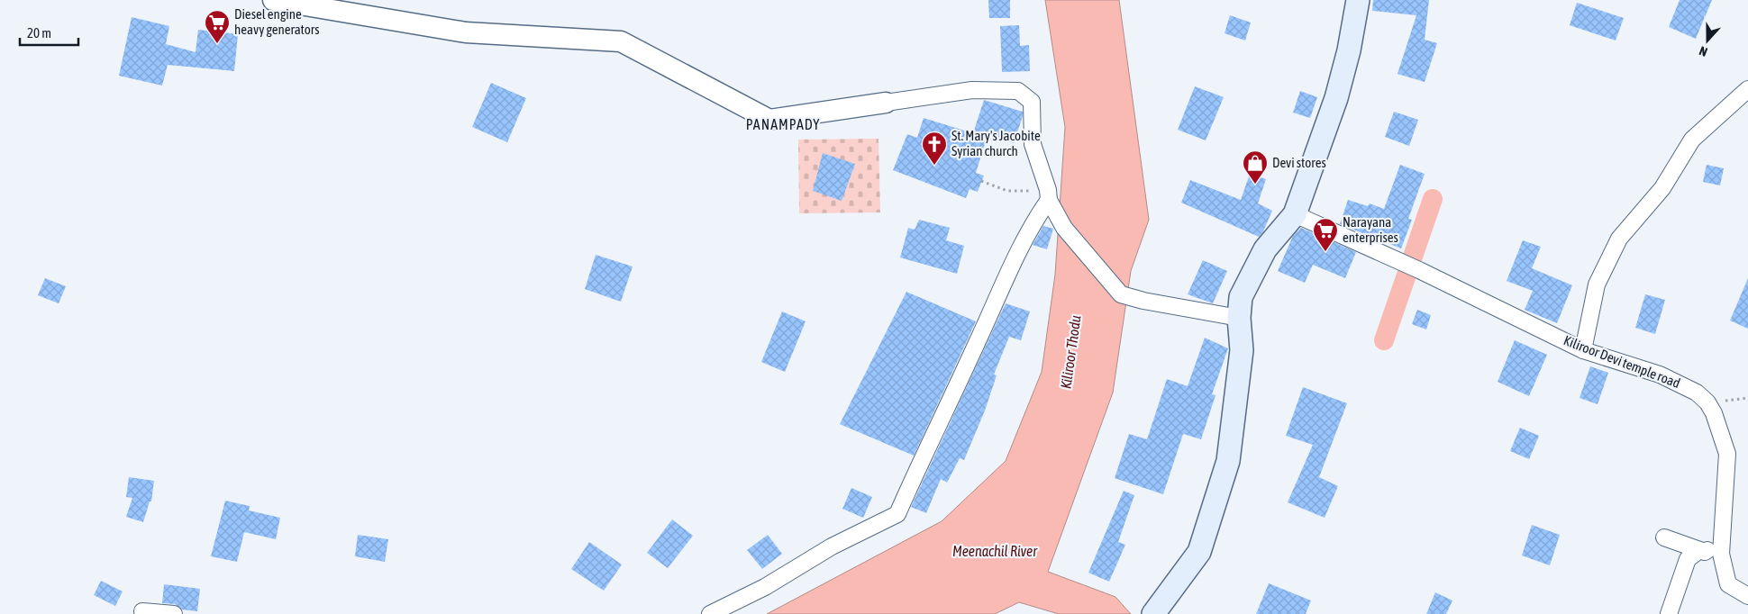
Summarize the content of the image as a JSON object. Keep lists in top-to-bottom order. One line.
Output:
{"streets":{"street":["Kiliroor Devi temple road"]},"districts":["PANAMPADY"],"water":["Kiliroor Thodu","Meenachil River"],"places":{"supermarket":["Diesel engine heavy generators","Narayana enterprises"],"church":["St. Mary's Jacobite Syrian church"],"shop":["Devi stores"]},"scale_bar":"20 m","north":"bottom"}
